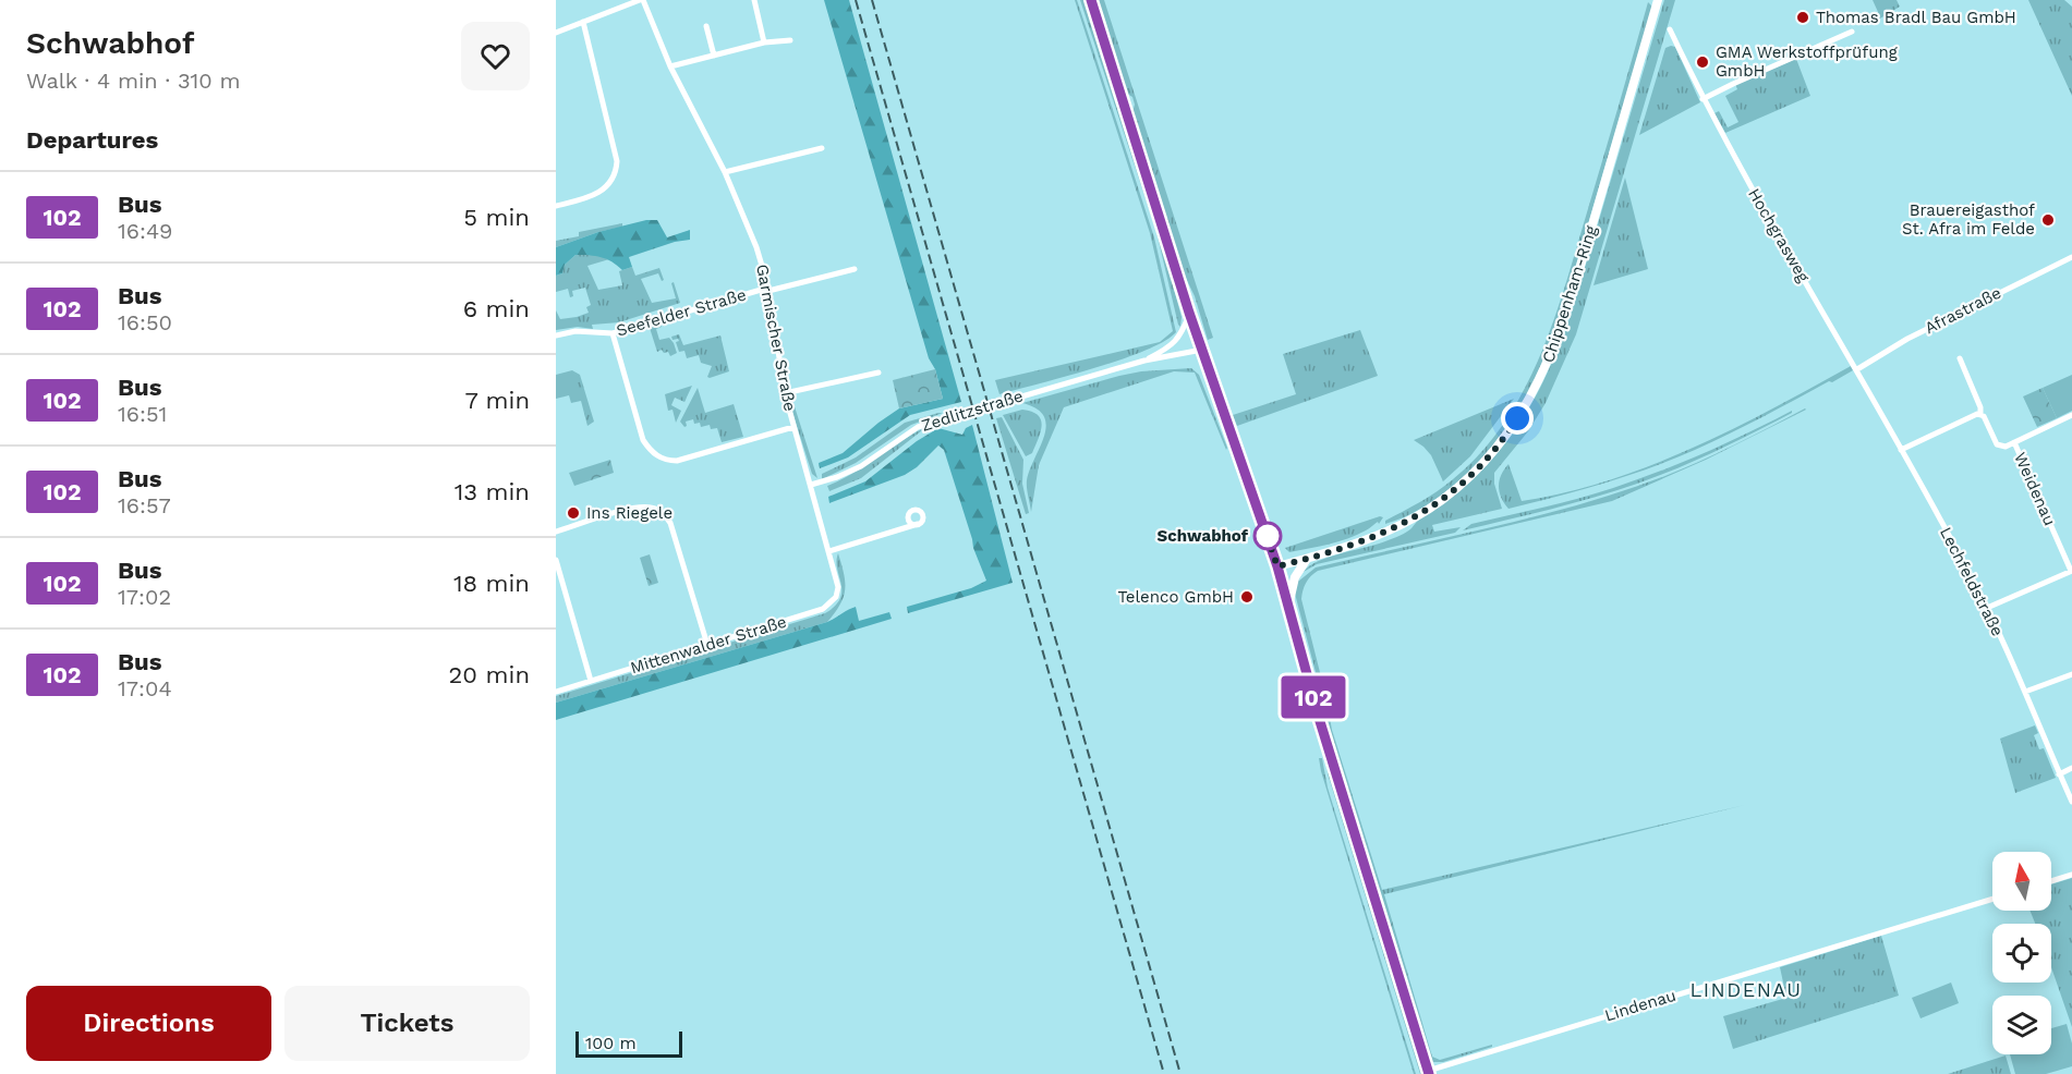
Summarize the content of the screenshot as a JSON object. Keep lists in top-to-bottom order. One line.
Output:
{"streets":{"main road":["Chippenham-Ring"],"street":["Hochgrasweg","Afrastraße","Seefelder Straße","Garmischer Straße","Zedlitzstraße","Weidenau","Lechfeldstraße","Mittenwalder Straße","Lindenau"]},"crossings":[["Hochgrasweg","Afrastraße"],["Hochgrasweg","Lechfeldstraße"],["Afrastraße","Lechfeldstraße"],["Seefelder Straße","Garmischer Straße"],["Garmischer Straße","Zedlitzstraße"],["Garmischer Straße","Mittenwalder Straße"]],"districts":["LINDENAU"],"places":["Thomas Bradl Bau GmbH","GMA Werkstoffprüfung GmbH","Brauereigasthof St. Afra im Felde","Ins Riegele","Schwabhof","Telenco GmbH"],"lines":["bus line 102"],"scale_bar":"100 m","north":"top","page":{"heading":[["Schwabhof","Walk · 4 min · 310 m"],"Departures"],"on_map":"102","list":[{"mark":"102","name":"Bus","note":"16:49","value":"5 min"},{"mark":"102","name":"Bus","note":"16:50","value":"6 min"},{"mark":"102","name":"Bus","note":"16:51","value":"7 min"},{"mark":"102","name":"Bus","note":"16:57","value":"13 min"},{"mark":"102","name":"Bus","note":"17:02","value":"18 min"},{"mark":"102","name":"Bus","note":"17:04","value":"20 min"}],"buttons":["Directions","Tickets"],"scale":"100 m"}}
